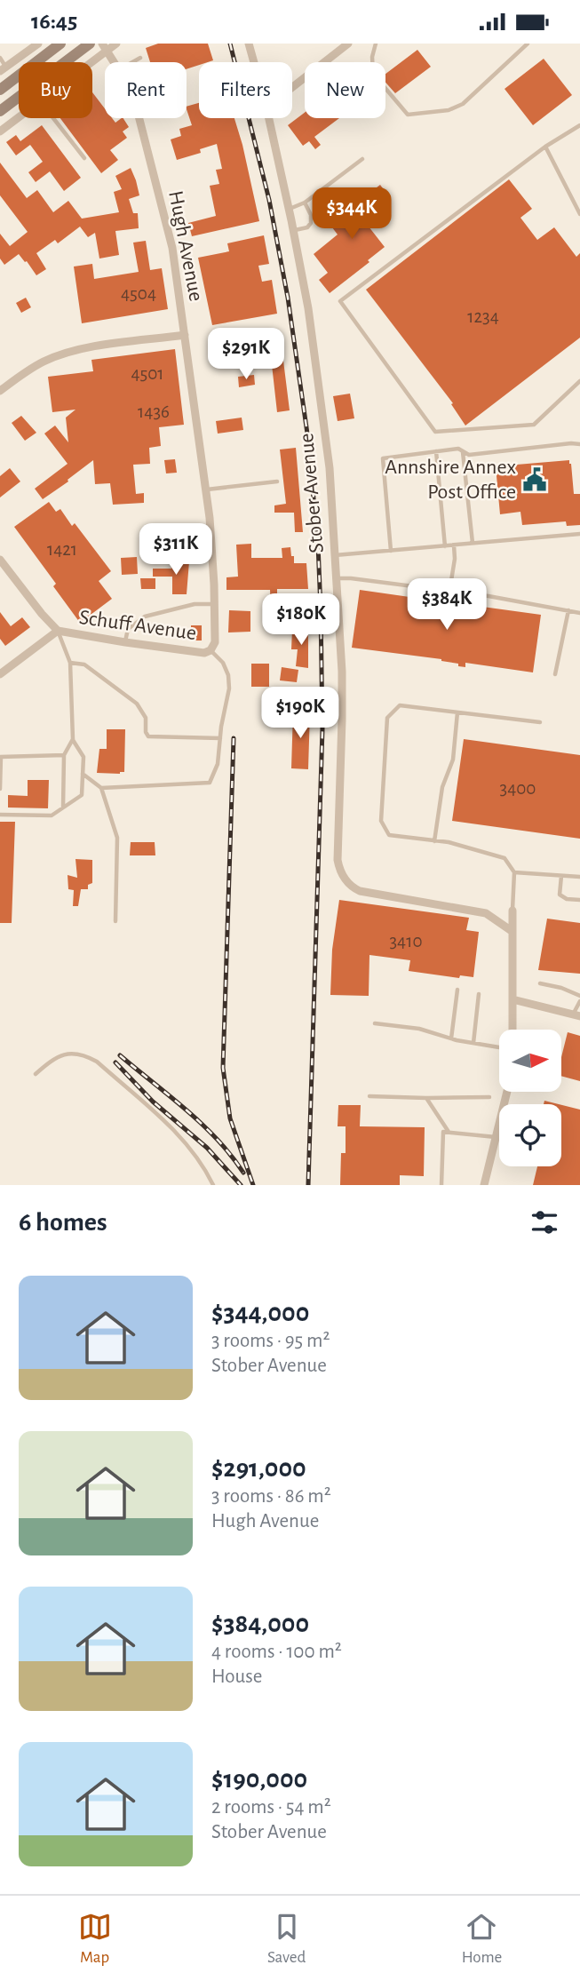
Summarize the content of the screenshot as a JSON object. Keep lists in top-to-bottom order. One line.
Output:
{"streets":{"street":["Hugh Avenue","Stober Avenue","Schuff Avenue"]},"crossings":[["Hugh Avenue","Schuff Avenue"]],"places":{"public building":["Annshire Annex Post Office"]},"house_numbers":["4504","1234","4501","1436","1421","3400","3410"],"north":"right","page":{"status":"16:45","chip":["Buy","Rent","Filters","New"],"price":["$344K","$291K","$311K","$384K","$180K","$190K"],"heading":"6 homes","list":[{"name":"$344,000","note":"3 rooms · 95 m² · Stober Avenue"},{"name":"$291,000","note":"3 rooms · 86 m² · Hugh Avenue"},{"name":"$384,000","note":"4 rooms · 100 m² · House"},{"name":"$190,000","note":"2 rooms · 54 m² · Stober Avenue"}],"tabs":["Map","Saved","Home"]}}
